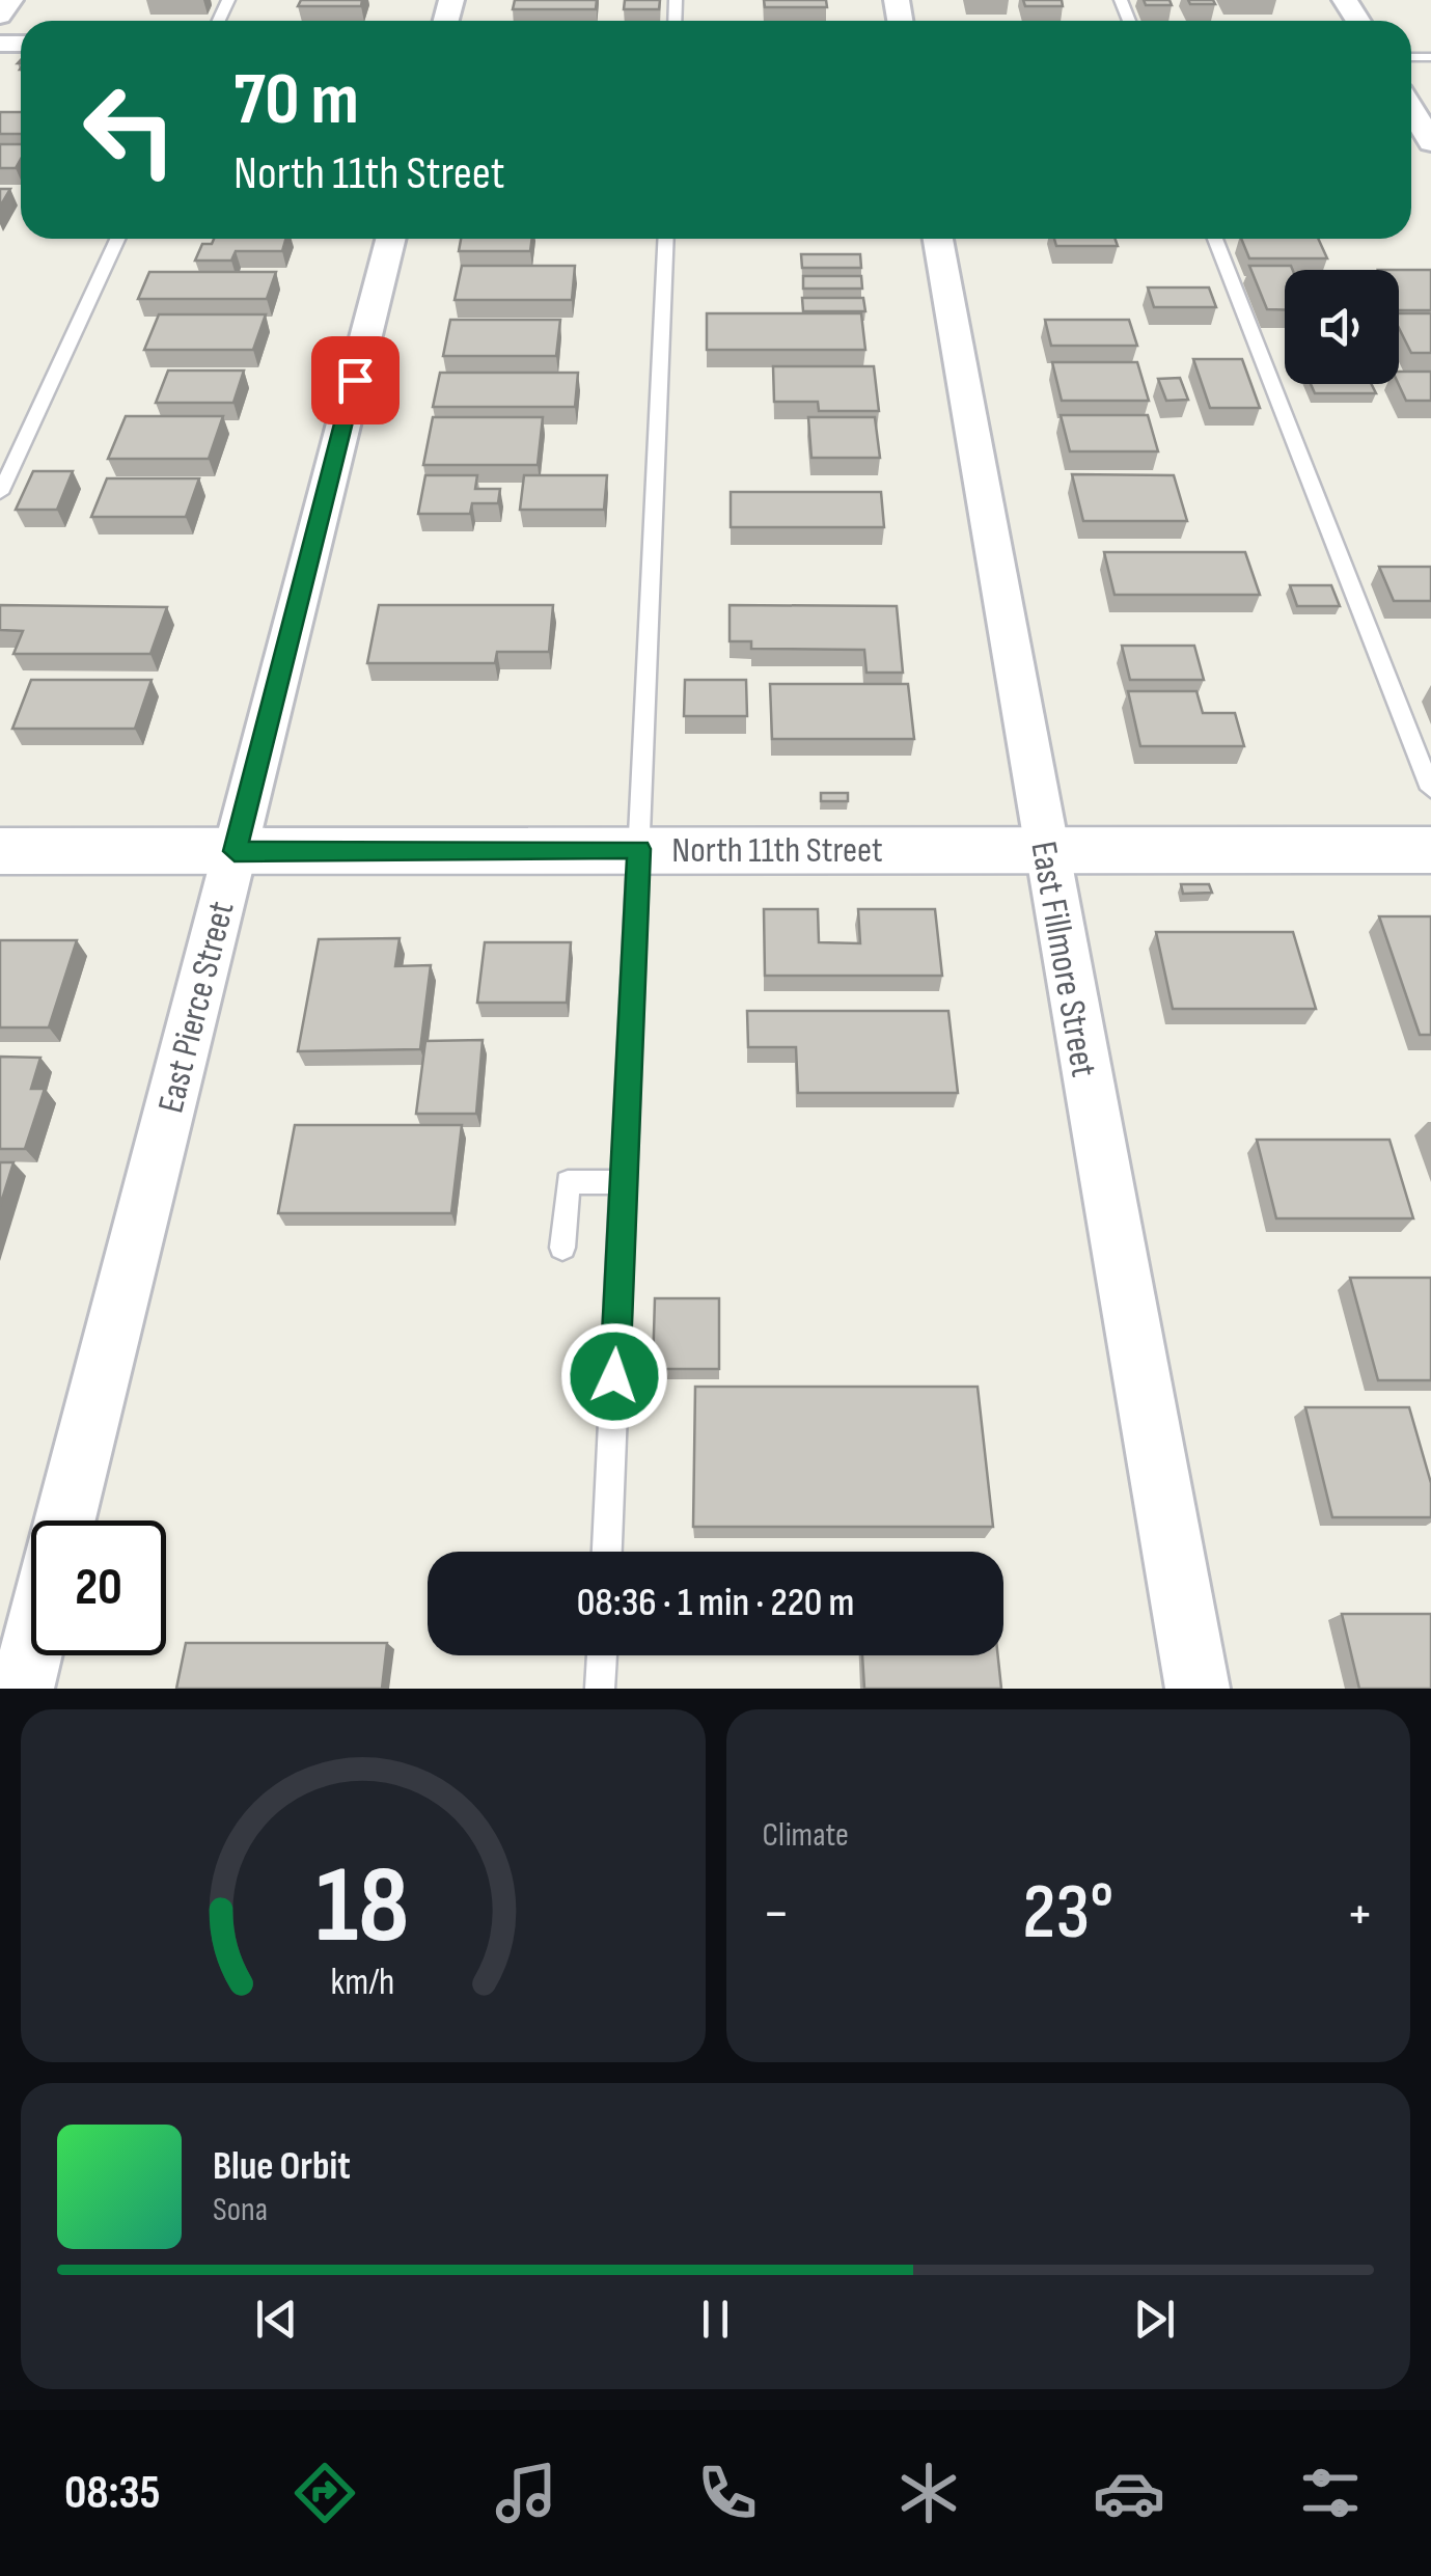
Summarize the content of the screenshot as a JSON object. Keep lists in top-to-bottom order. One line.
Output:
{"streets":{"street":["North 11th Street","East Fillmore Street","East Pierce Street"]},"crossings":[["North 11th Street","East Fillmore Street"],["North 11th Street","East Pierce Street"]],"page":{"turn":["70 m","North 11th Street"],"limit":"20","trip":"08:36 · 1 min · 220 m","tile":"Climate","heat":["−","23°","+"],"song":["Blue Orbit","Sona"],"tabs":"08:35","gauge":["18","km/h"]}}
